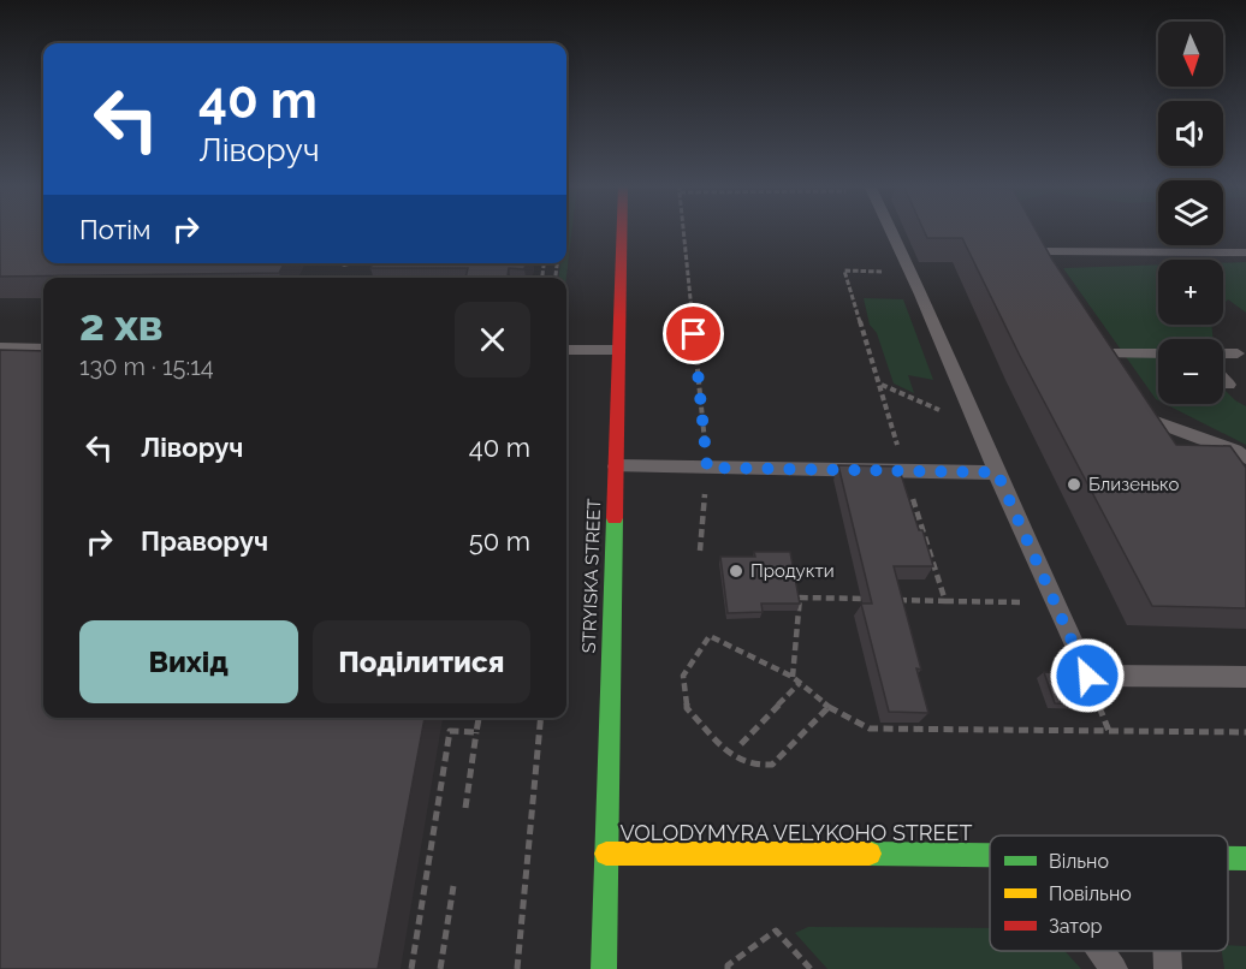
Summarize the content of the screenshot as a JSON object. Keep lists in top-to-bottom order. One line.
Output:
{"streets":{"main road":["STRYISKA STREET","VOLODYMYRA VELYKOHO STREET"]},"crossings":[["STRYISKA STREET","VOLODYMYRA VELYKOHO STREET"]],"places":["Близенько","Продукти"],"legend":["Вільно","Повільно","Затор"],"north":"bottom","page":{"map_buttons":["+","−"],"turn":["40 m","Ліворуч"],"then":"Потім","heading":["2 хв","130 m · 15:14"],"list":[{"name":"Ліворуч","value":"40 m"},{"name":"Праворуч","value":"50 m"}],"buttons":["Вихід","Поділитися"]}}
